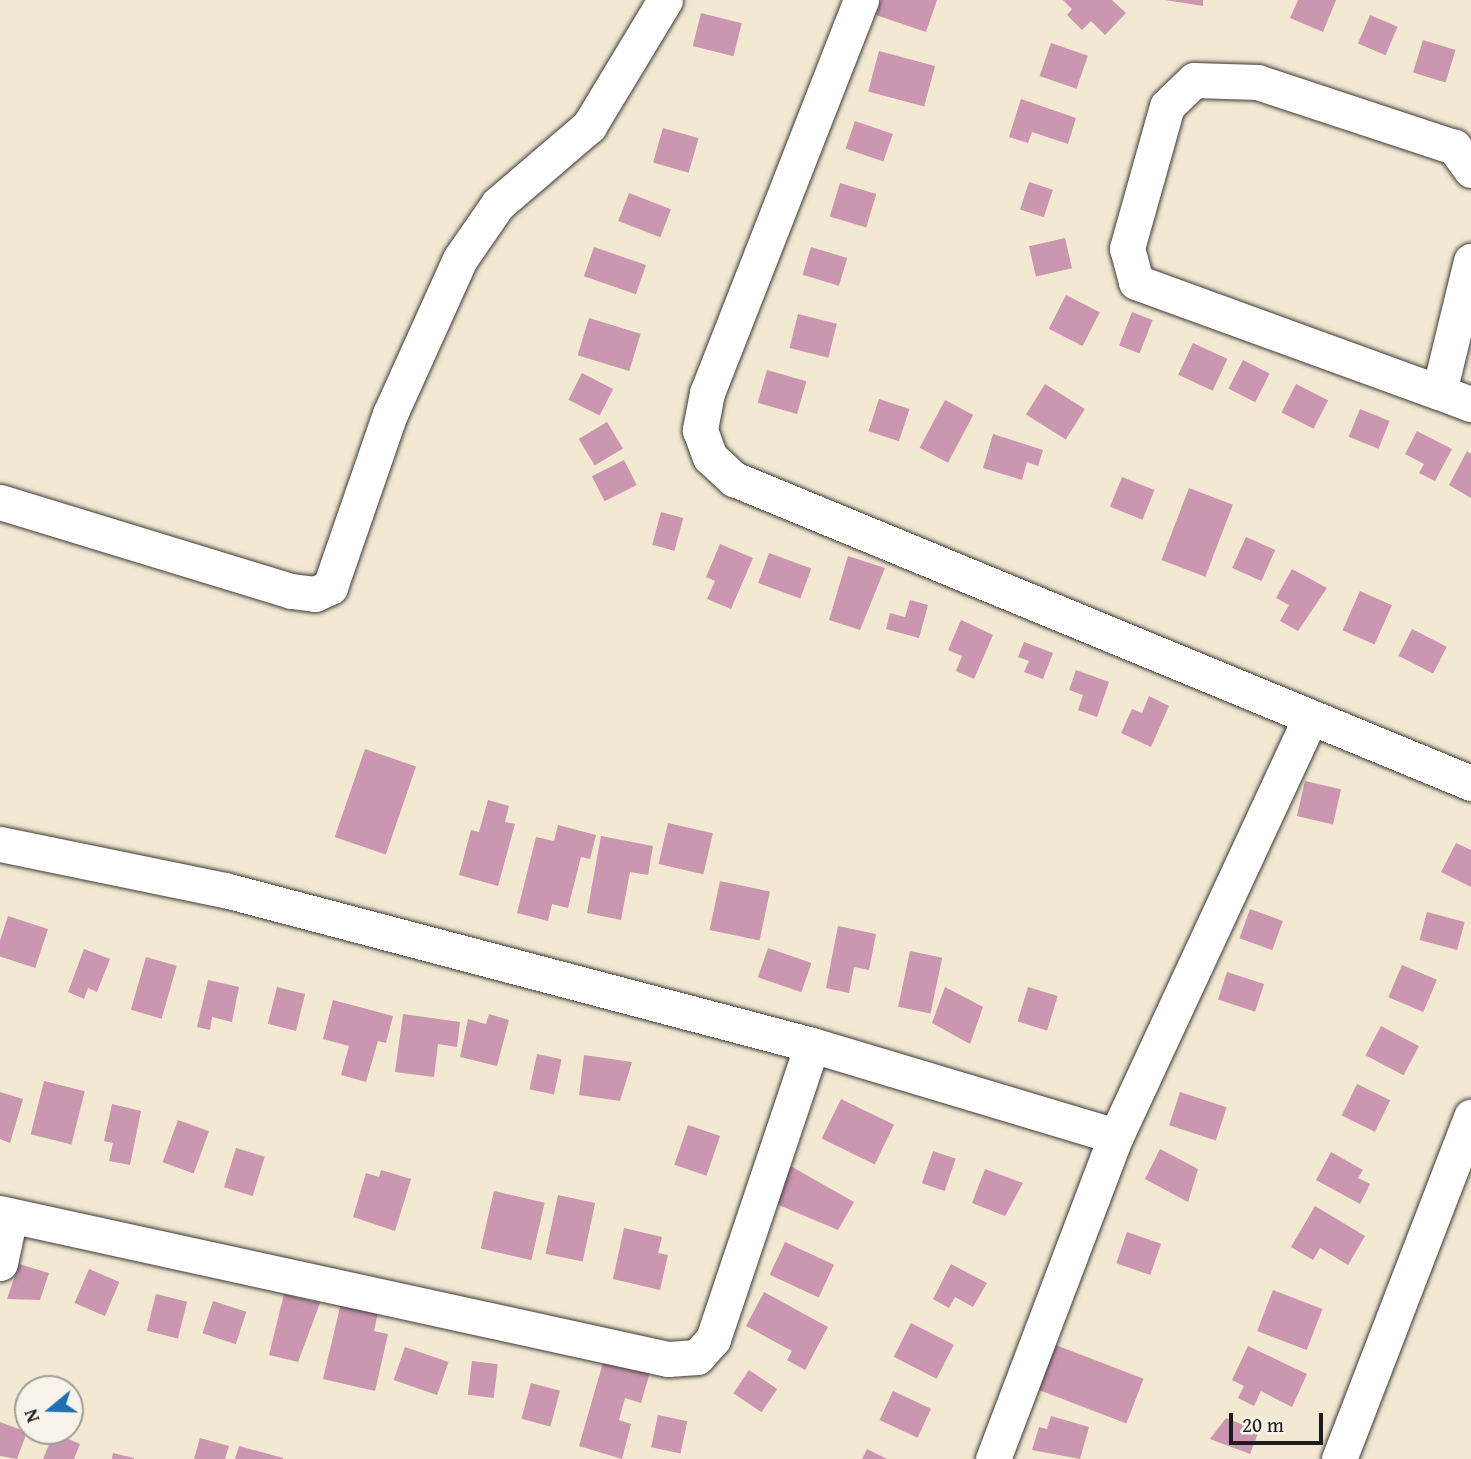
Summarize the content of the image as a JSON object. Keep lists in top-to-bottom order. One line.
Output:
{"scale_bar":"20 m","north":"left"}
